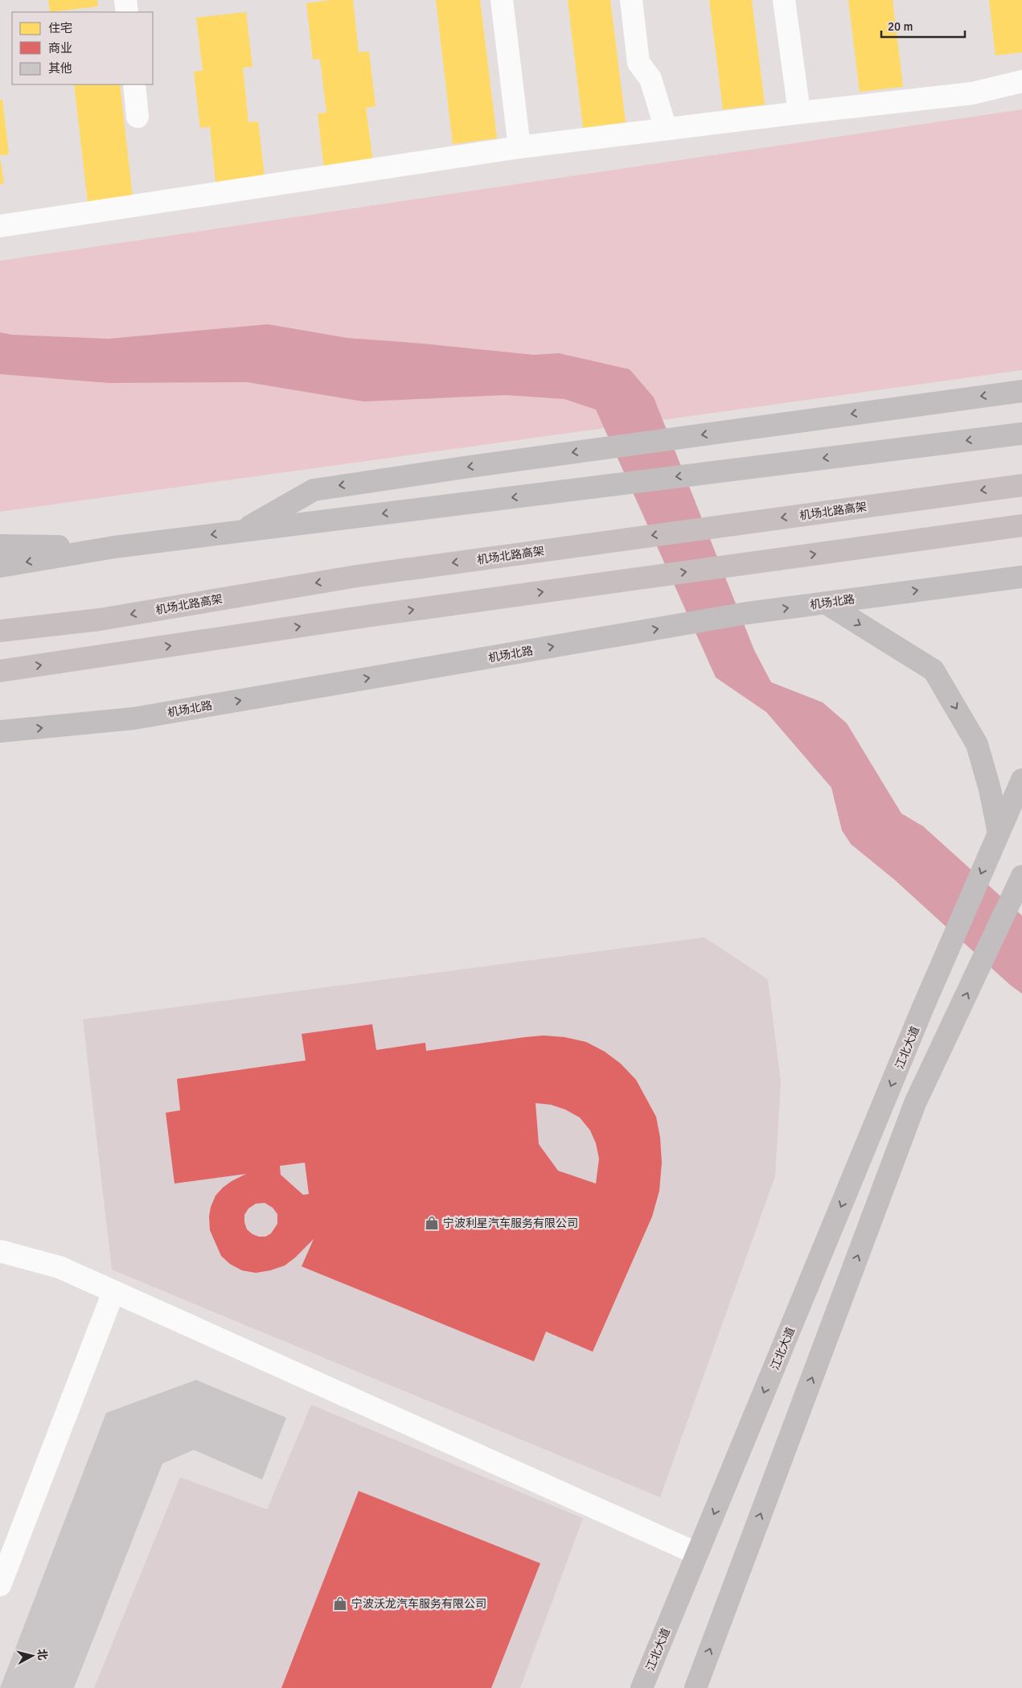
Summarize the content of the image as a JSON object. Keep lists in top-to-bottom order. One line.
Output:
{"streets":{"highway":["机场北路高架"],"main road":["机场北路","江北大道"]},"places":{"shop":["宁波利星汽车服务有限公司","宁波沃龙汽车服务有限公司"]},"legend":["住宅","商业","其他"],"scale_bar":"20 m","north":"right"}
